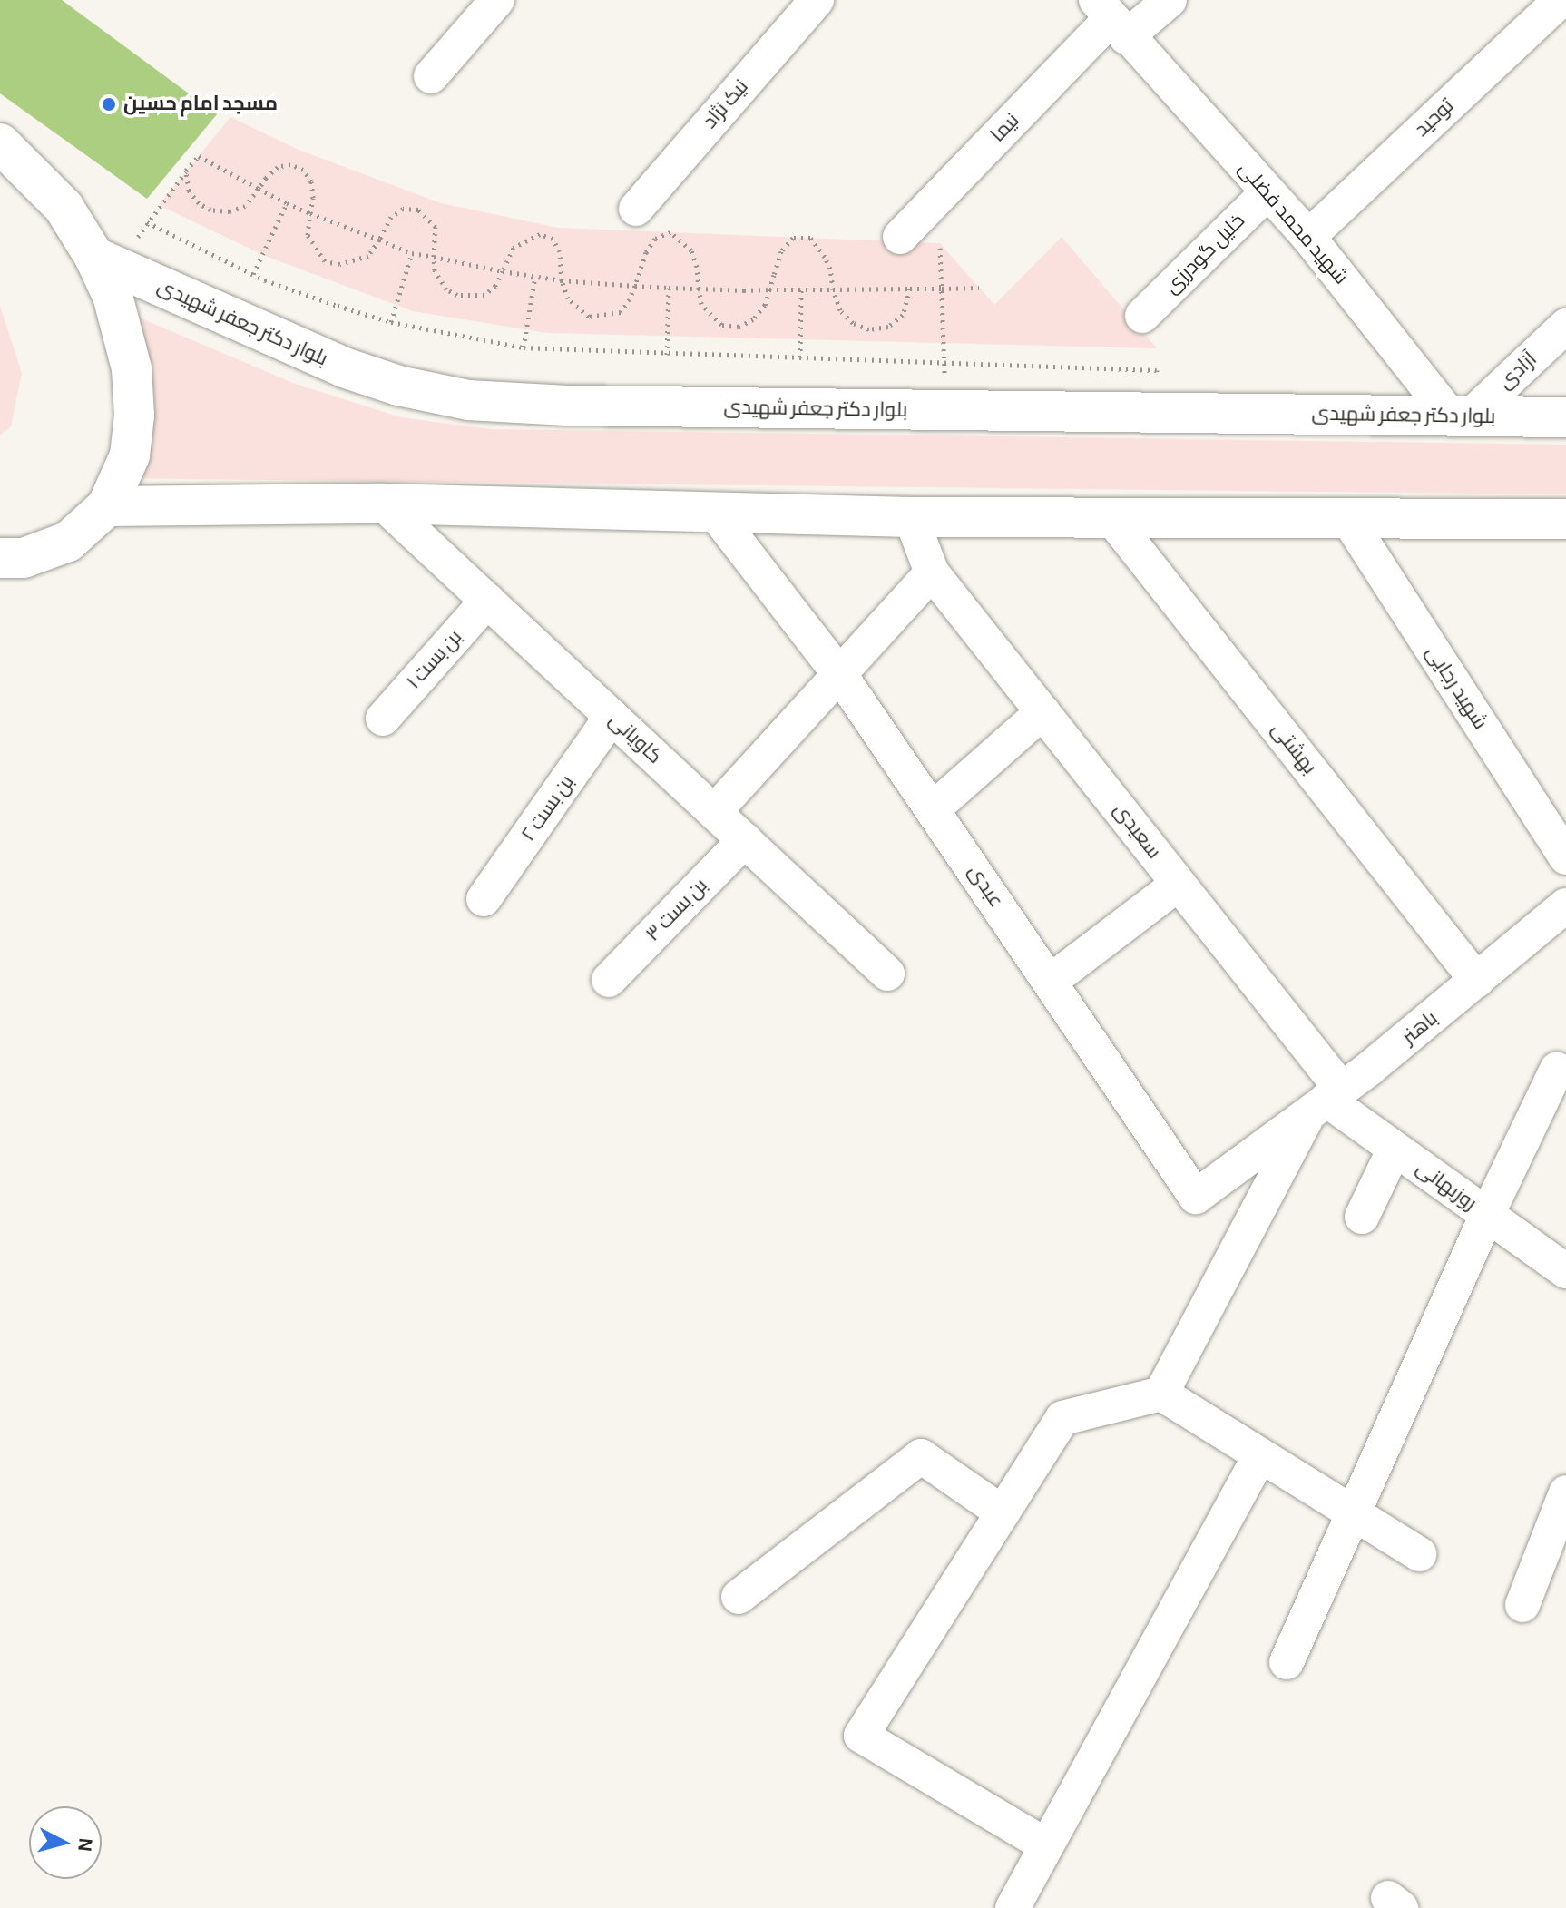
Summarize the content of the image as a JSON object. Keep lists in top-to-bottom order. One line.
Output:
{"streets":{"main road":["بلوار دکتر جعفر شهیدی"],"street":["نیک نژاد","توحید","نیما","شهید محمد فضلی","خلیل گودرزی","آزادی","بن بست ۱","شهید رجایی","کاویانی","بهشتی","بن بست ۲","سعیدی","عبدی","بن بست ۳","باهنر","روزبهانی"]},"crossings":[["توحید","شهید محمد فضلی"],["نیما","شهید محمد فضلی"],["شهید محمد فضلی","خلیل گودرزی"],["شهید محمد فضلی","بلوار دکتر جعفر شهیدی"],["شهید محمد فضلی","آزادی"],["بلوار دکتر جعفر شهیدی","آزادی"],["بن بست ۱","کاویانی"],["کاویانی","بن بست ۲"],["کاویانی","بن بست ۳"],["بهشتی","باهنر"],["سعیدی","باهنر"],["سعیدی","روزبهانی"],["عبدی","باهنر"],["باهنر","روزبهانی"]],"places":["مسجد امام حسین"],"north":"right"}
